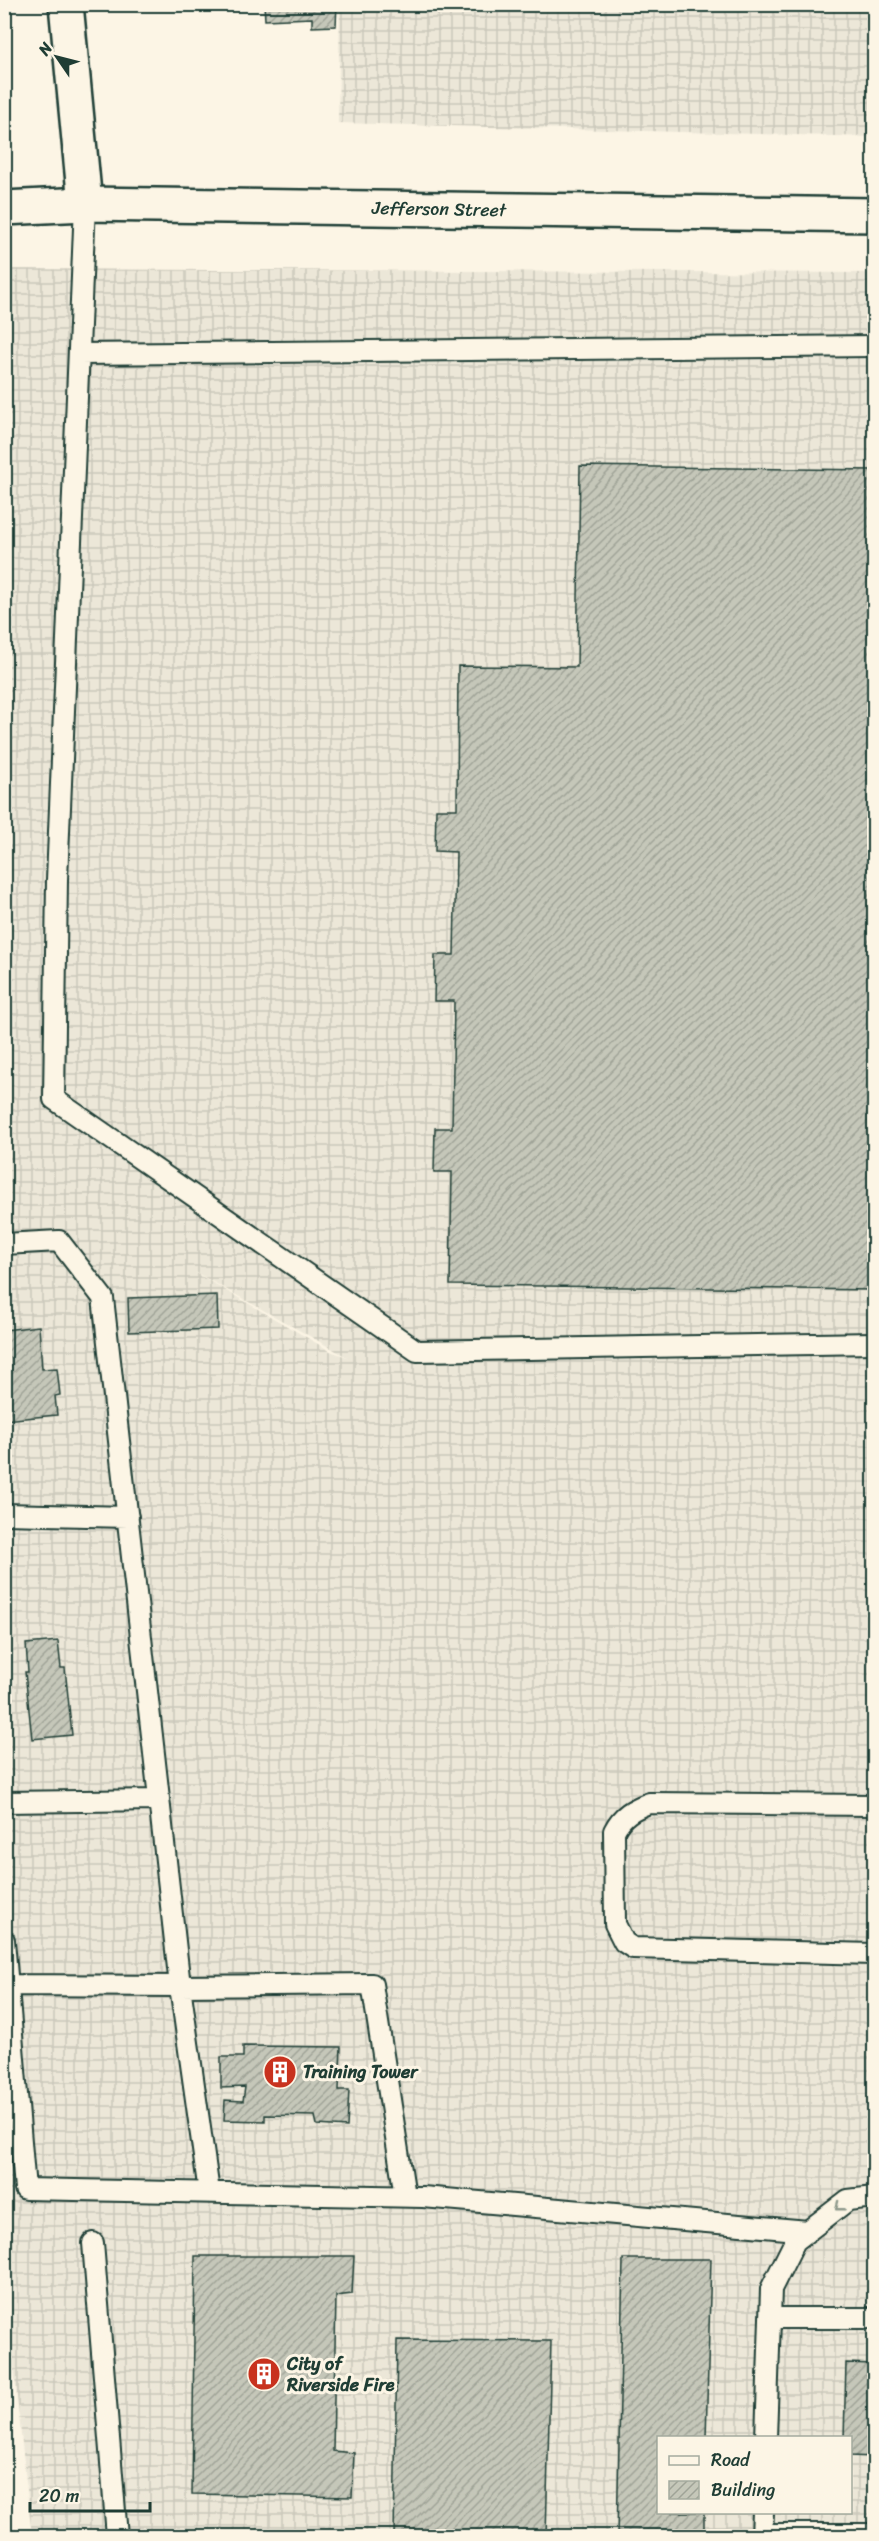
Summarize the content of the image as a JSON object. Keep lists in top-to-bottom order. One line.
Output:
{"streets":{"street":["Jefferson Street"]},"places":{"building":["Training Tower","City of Riverside Fire"]},"legend":["Road","Building"],"scale_bar":"20 m","north":"top left"}
